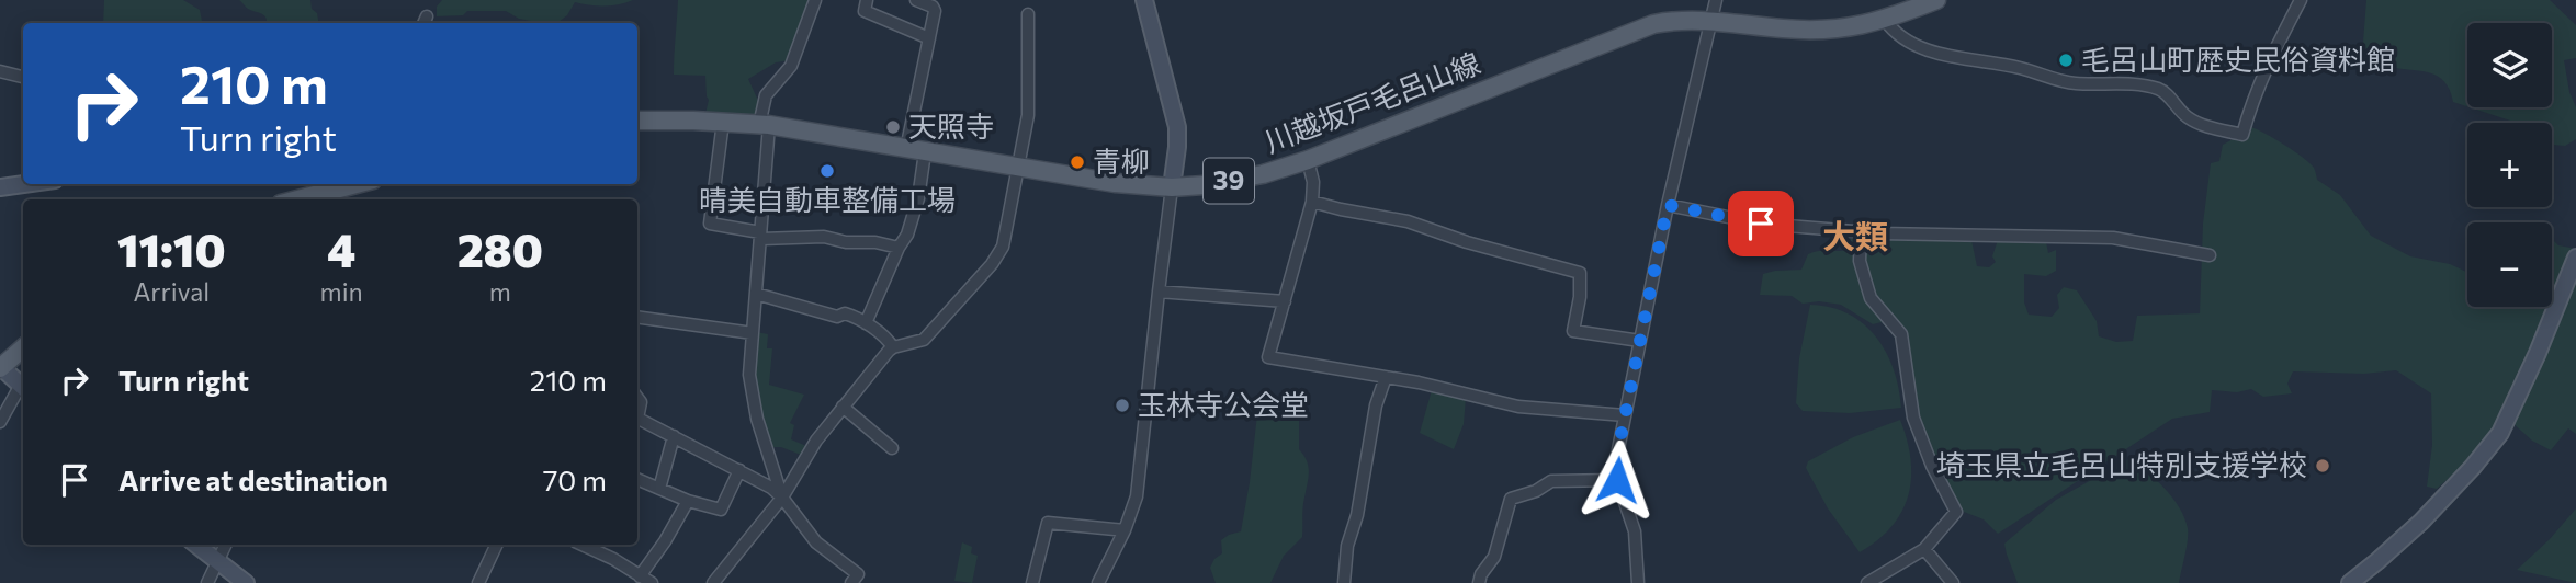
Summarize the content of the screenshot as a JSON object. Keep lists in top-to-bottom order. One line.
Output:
{"streets":{"main road":["川越坂戸毛呂山線","39"]},"districts":["大類"],"places":["毛呂山町歴史民俗資料館","天照寺","青柳","晴美自動車整備工場","玉林寺公会堂","埼玉県立毛呂山特別支援学校"],"page":{"map_buttons":["+","−"],"turn":["210 m","Turn right"],"eta":["11:10","Arrival","4","min","280","m"],"list":[{"name":"Turn right","value":"210 m"},{"name":"Arrive at destination","value":"70 m"}]}}
